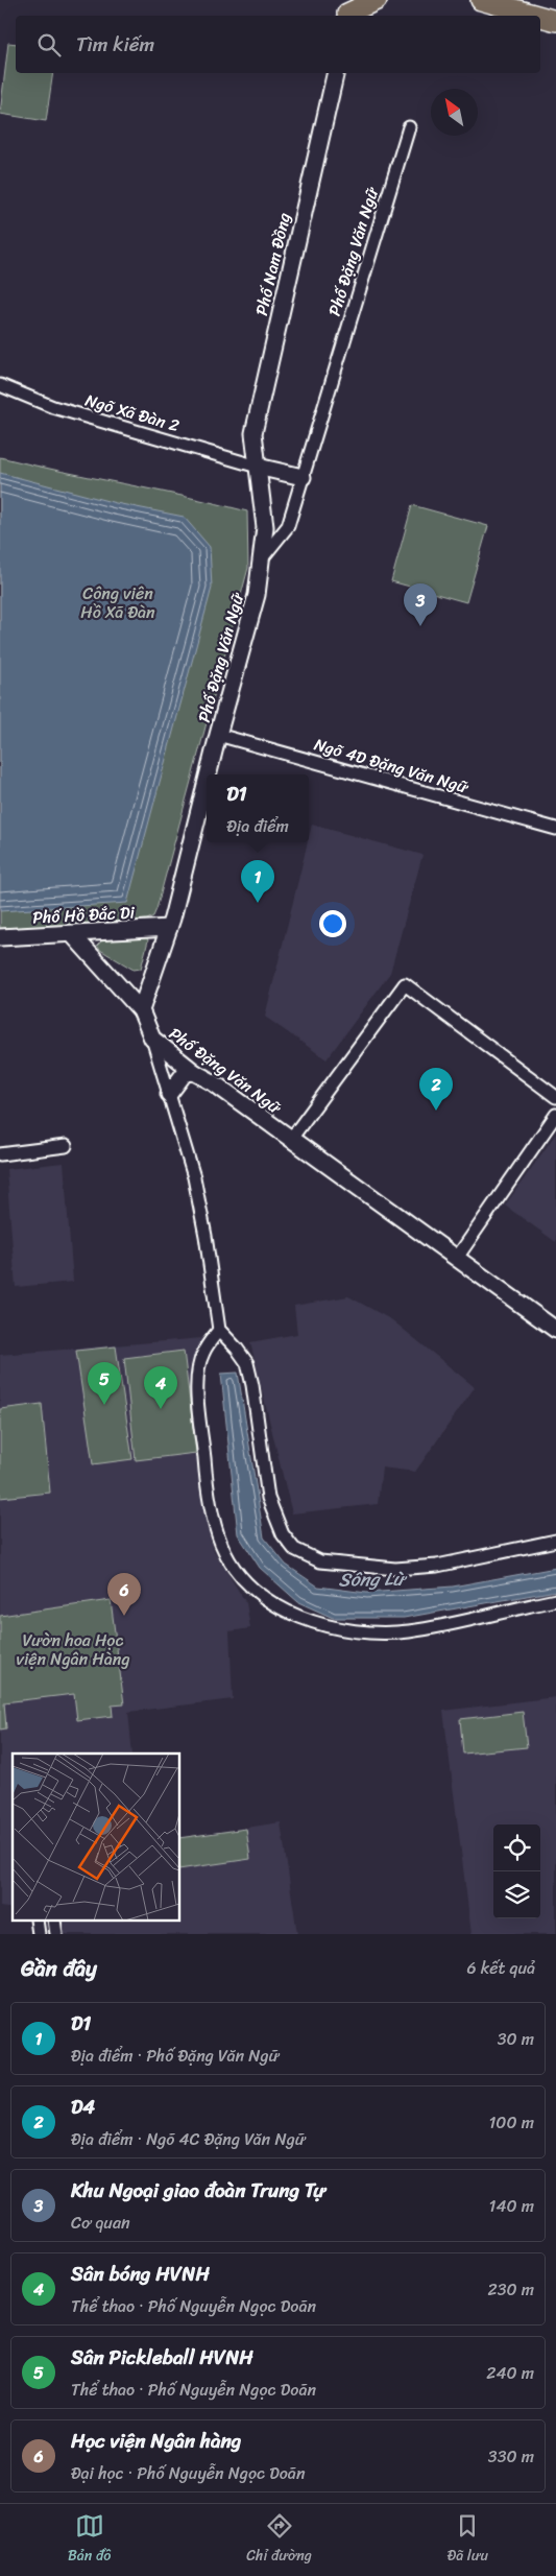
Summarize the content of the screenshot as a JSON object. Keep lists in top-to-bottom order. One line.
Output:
{"streets":{"street":["Phố Đặng Văn Ngữ","Phố Nam Đồng","Ngõ Xã Đàn 2","Ngõ 4D Đặng Văn Ngữ","Phố Hồ Đắc Di"]},"crossings":[["Phố Đặng Văn Ngữ","Phố Nam Đồng"],["Phố Đặng Văn Ngữ","Ngõ Xã Đàn 2"],["Phố Đặng Văn Ngữ","Ngõ 4D Đặng Văn Ngữ"],["Phố Đặng Văn Ngữ","Phố Hồ Đắc Di"],["Phố Nam Đồng","Ngõ Xã Đàn 2"]],"water":["Sông Lừ"],"parks":["Công viên Hồ Xã Đàn","Vườn hoa Học viện Ngân Hàng"],"north":"top left","page":{"search":"Tìm kiếm","pins":["3","1","2","5","4","6"],"popup":["D1","Địa điểm"],"heading":["Gần đây","6 kết quả"],"list":[{"mark":"1","name":"D1","note":"Địa điểm · Phố Đặng Văn Ngữ","value":"30 m"},{"mark":"2","name":"D4","note":"Địa điểm · Ngõ 4C Đặng Văn Ngữ","value":"100 m"},{"mark":"3","name":"Khu Ngoại giao đoàn Trung Tự","note":"Cơ quan","value":"140 m"},{"mark":"4","name":"Sân bóng HVNH","note":"Thể thao · Phố Nguyễn Ngọc Doãn","value":"230 m"},{"mark":"5","name":"Sân Pickleball HVNH","note":"Thể thao · Phố Nguyễn Ngọc Doãn","value":"240 m"},{"mark":"6","name":"Học viện Ngân hàng","note":"Đại học · Phố Nguyễn Ngọc Doãn","value":"330 m"}],"nav":["Bản đồ","Chỉ đường","Đã lưu"]}}
